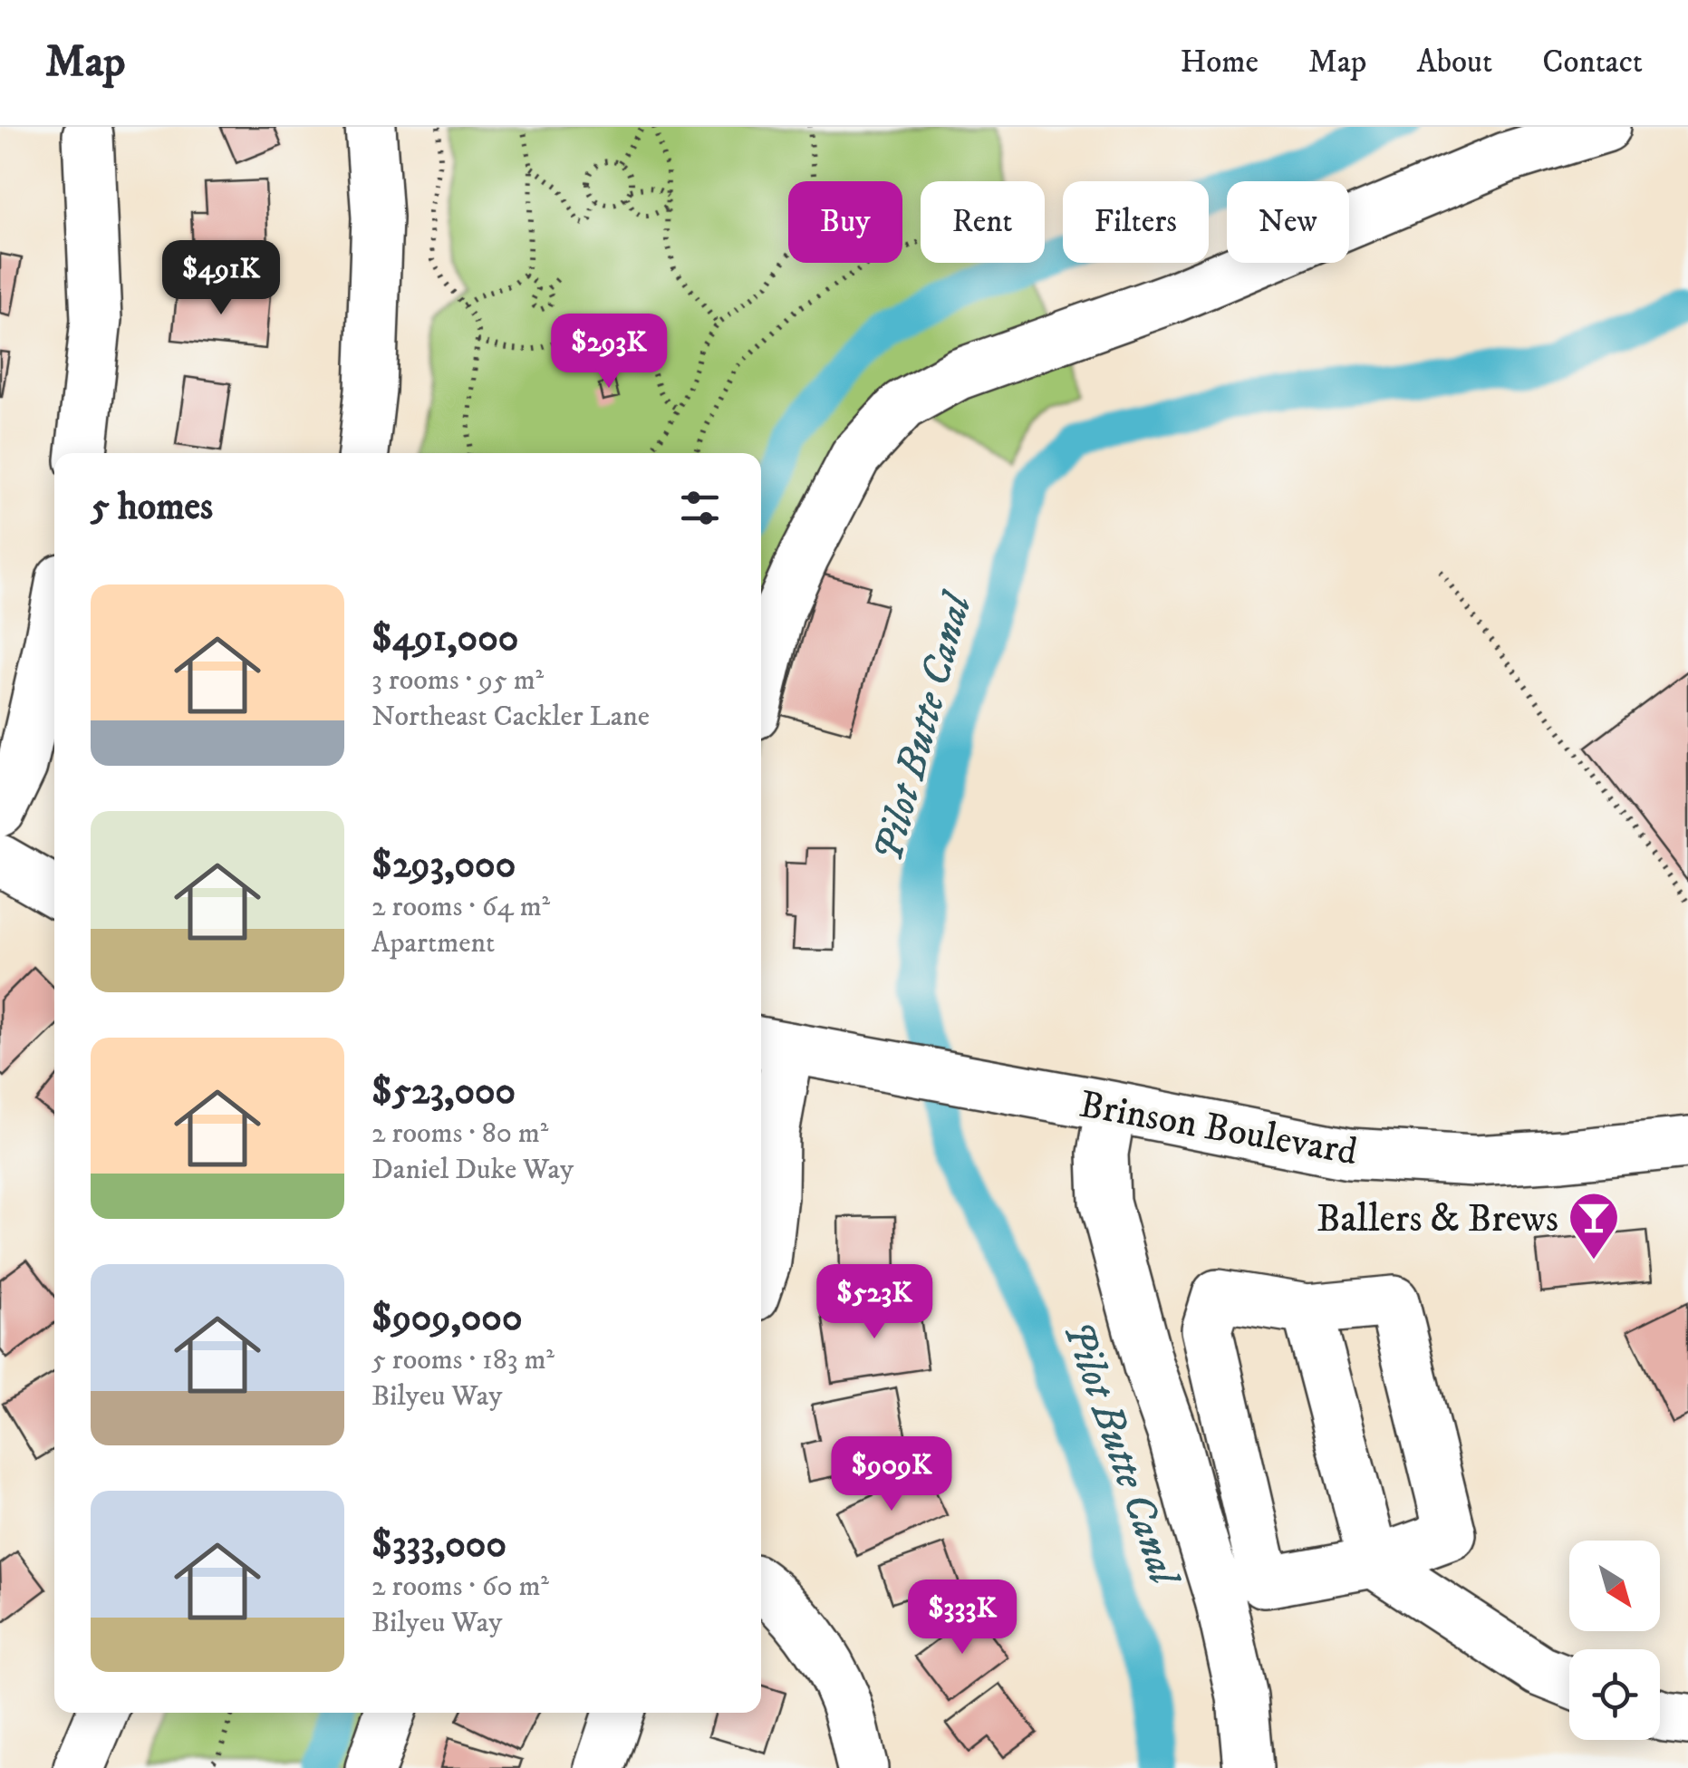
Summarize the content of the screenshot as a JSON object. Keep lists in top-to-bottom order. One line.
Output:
{"streets":{"street":["Brinson Boulevard"]},"water":["Pilot Butte Canal"],"places":{"bar":["Ballers & Brews"]},"north":"bottom right","page":{"header":"Map","nav":["Home","Map","About","Contact"],"chip":["Buy","Rent","Filters","New"],"price":["$491K","$293K","$523K","$909K","$333K"],"heading":"5 homes","list":[{"name":"$491,000","note":"3 rooms · 95 m² · Northeast Cackler Lane"},{"name":"$293,000","note":"2 rooms · 64 m² · Apartment"},{"name":"$523,000","note":"2 rooms · 80 m² · Daniel Duke Way"},{"name":"$909,000","note":"5 rooms · 183 m² · Bilyeu Way"},{"name":"$333,000","note":"2 rooms · 60 m² · Bilyeu Way"}]}}
